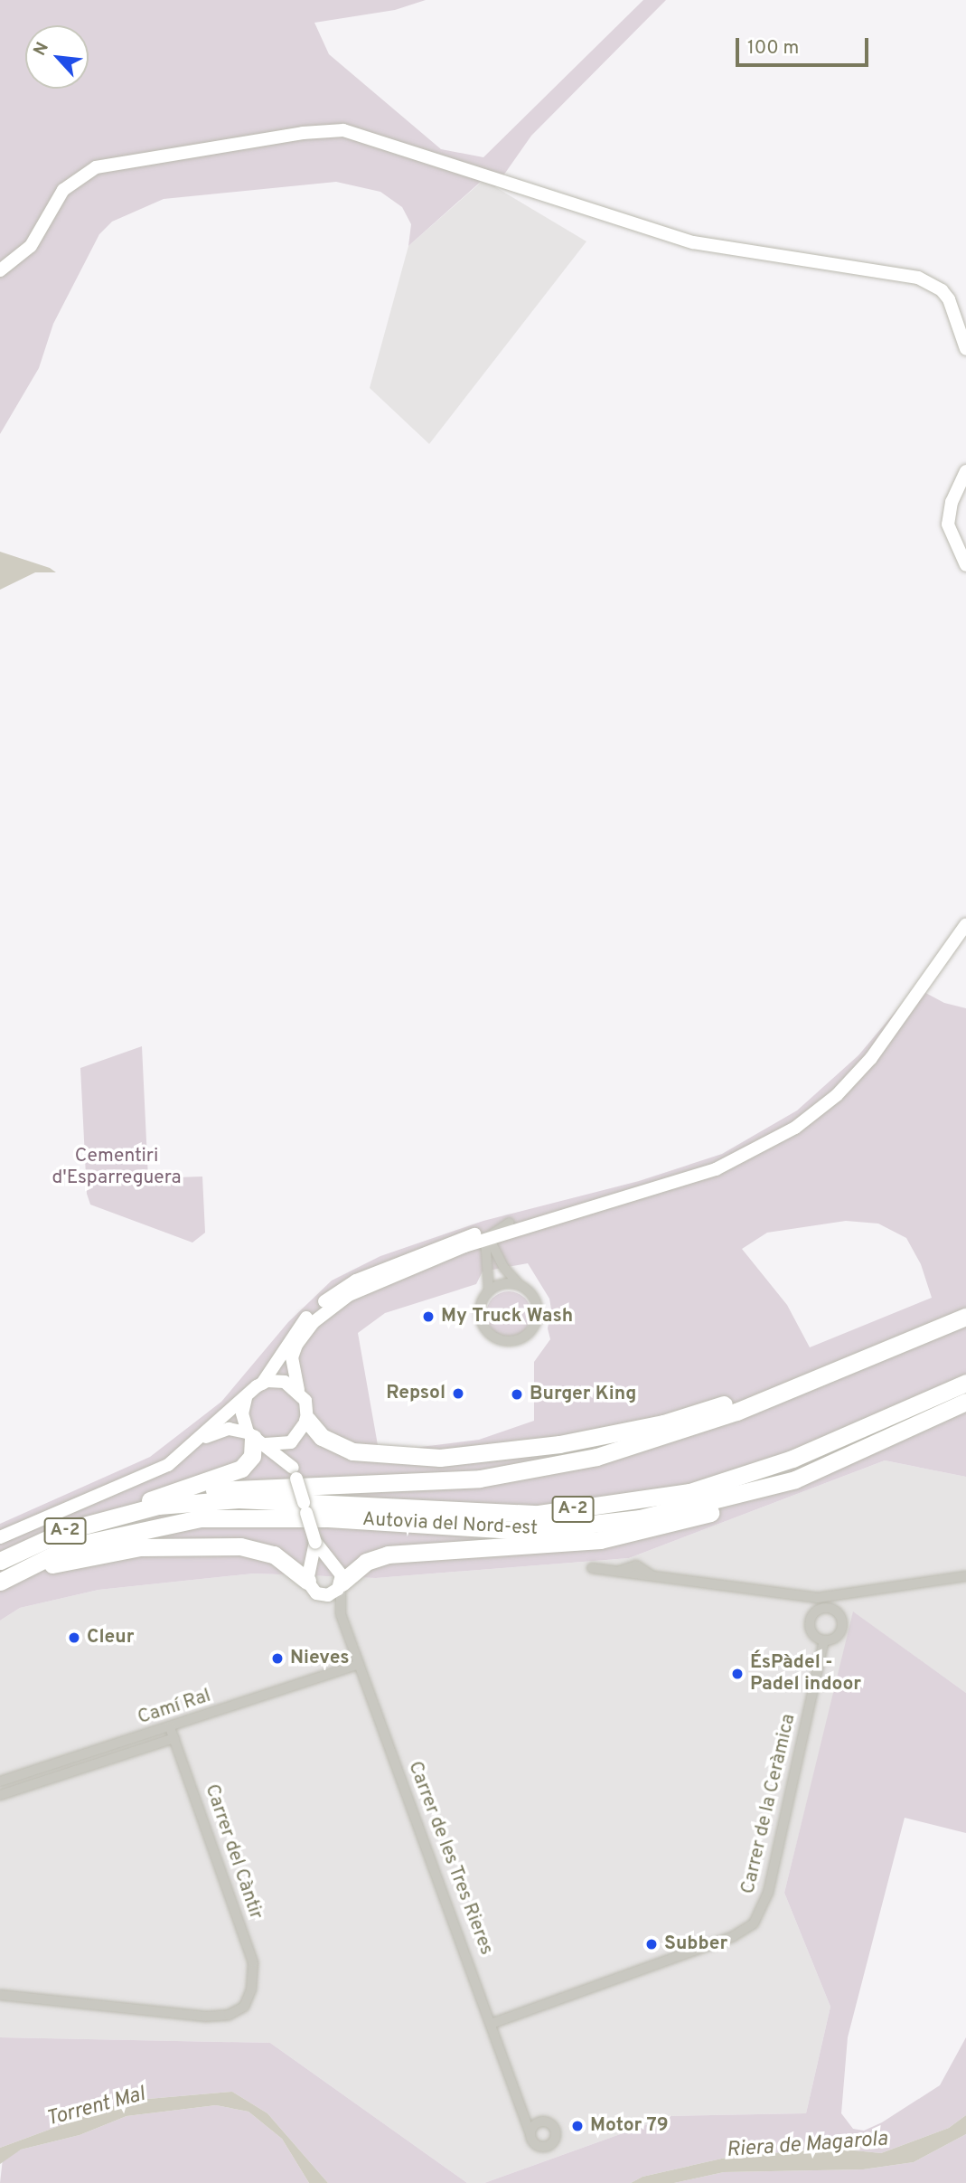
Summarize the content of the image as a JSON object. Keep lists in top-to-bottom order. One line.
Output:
{"streets":{"highway":["A-2","Autovia del Nord-est"],"street":["Camí Ral","Carrer de la Ceràmica","Carrer del Càntir","Carrer de les Tres Rieres"]},"crossings":[["Camí Ral","Carrer del Càntir"],["Camí Ral","Carrer de les Tres Rieres"],["Carrer de la Ceràmica","Carrer de les Tres Rieres"]],"water":["Torrent Mal","Riera de Magarola"],"parks":["Cementiri d'Esparreguera"],"places":["My Truck Wash","Repsol","Burger King","Cleur","Nieves","ÉsPàdel - Padel indoor","Subber","Motor 79"],"scale_bar":"100 m","north":"top left"}
